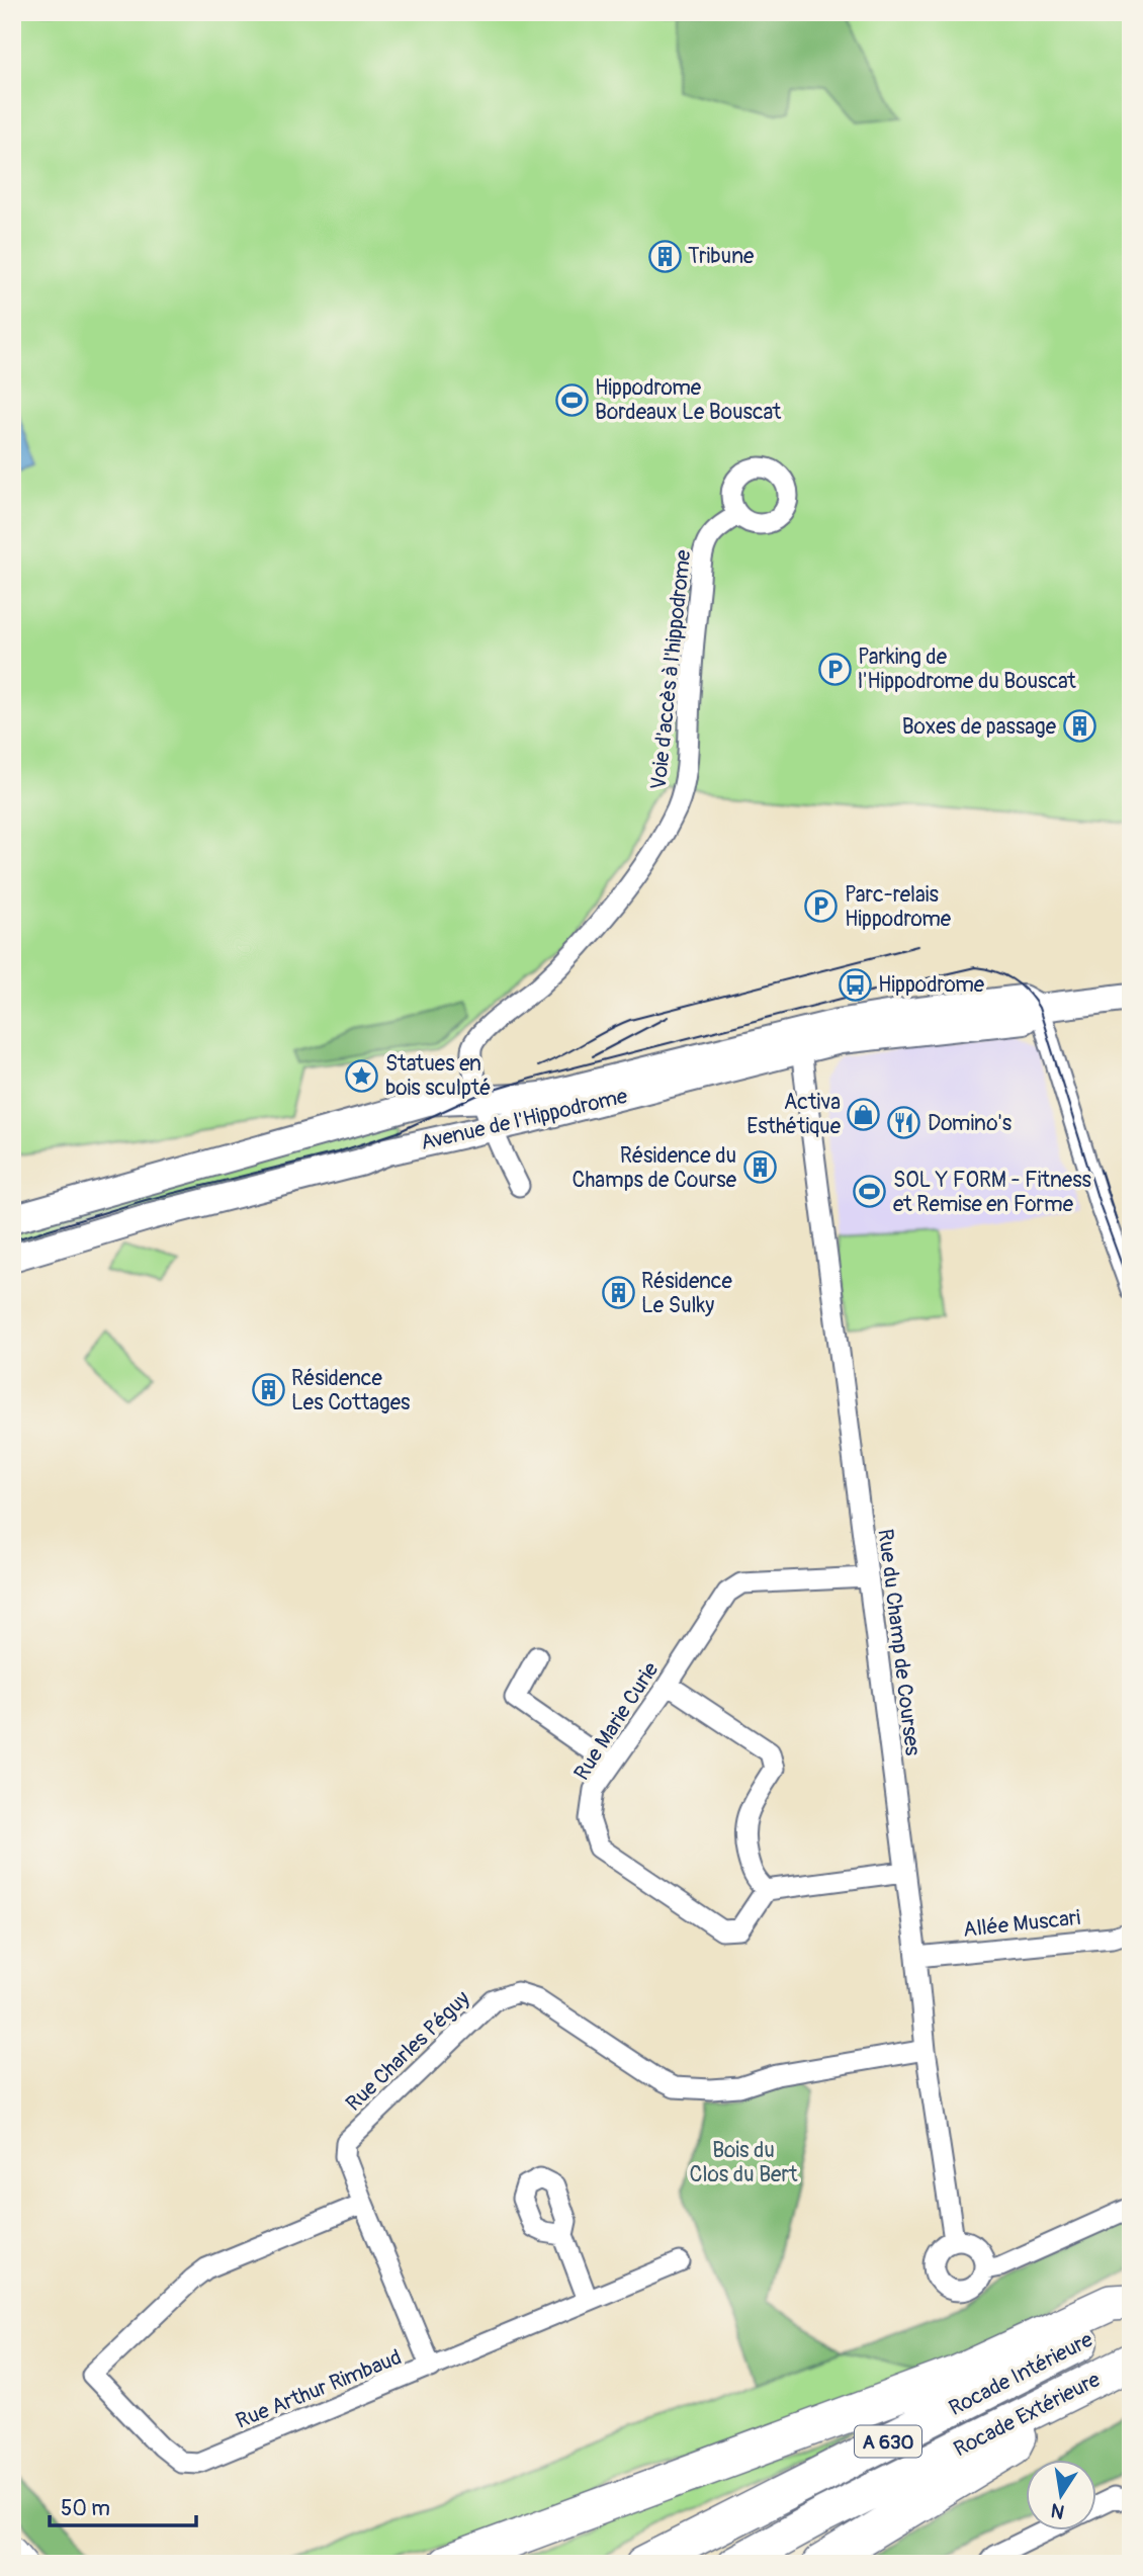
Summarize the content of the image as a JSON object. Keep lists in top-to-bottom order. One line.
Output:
{"streets":{"highway":["Rocade Intérieure","Rocade Extérieure","A 630"],"street":["Voie d'accès à l'hippodrome","Avenue de l'Hippodrome","Rue du Champ de Courses","Rue Marie Curie","Allée Muscari","Rue Charles Péguy","Rue Arthur Rimbaud"]},"crossings":[["Voie d'accès à l'hippodrome","Avenue de l'Hippodrome"],["Avenue de l'Hippodrome","Rue du Champ de Courses"],["Rue du Champ de Courses","Rue Marie Curie"],["Rue du Champ de Courses","Allée Muscari"],["Rue du Champ de Courses","Rue Charles Péguy"],["Rue Charles Péguy","Rue Arthur Rimbaud"]],"parks":["Bois du Clos du Bert"],"places":{"building":["Tribune","Boxes de passage","Résidence du Champs de Course","Résidence Le Sulky","Résidence Les Cottages"],"sports":["Hippodrome Bordeaux Le Bouscat","SOL Y FORM - Fitness et Remise en Forme"],"parking":["Parking de l'Hippodrome du Bouscat","Parc-relais Hippodrome"],"bus stop":["Hippodrome"],"place":["Statues en bois sculpté"],"shop":["Activa Esthétique"],"restaurant":["Domino's"]},"scale_bar":"50 m","north":"bottom"}
